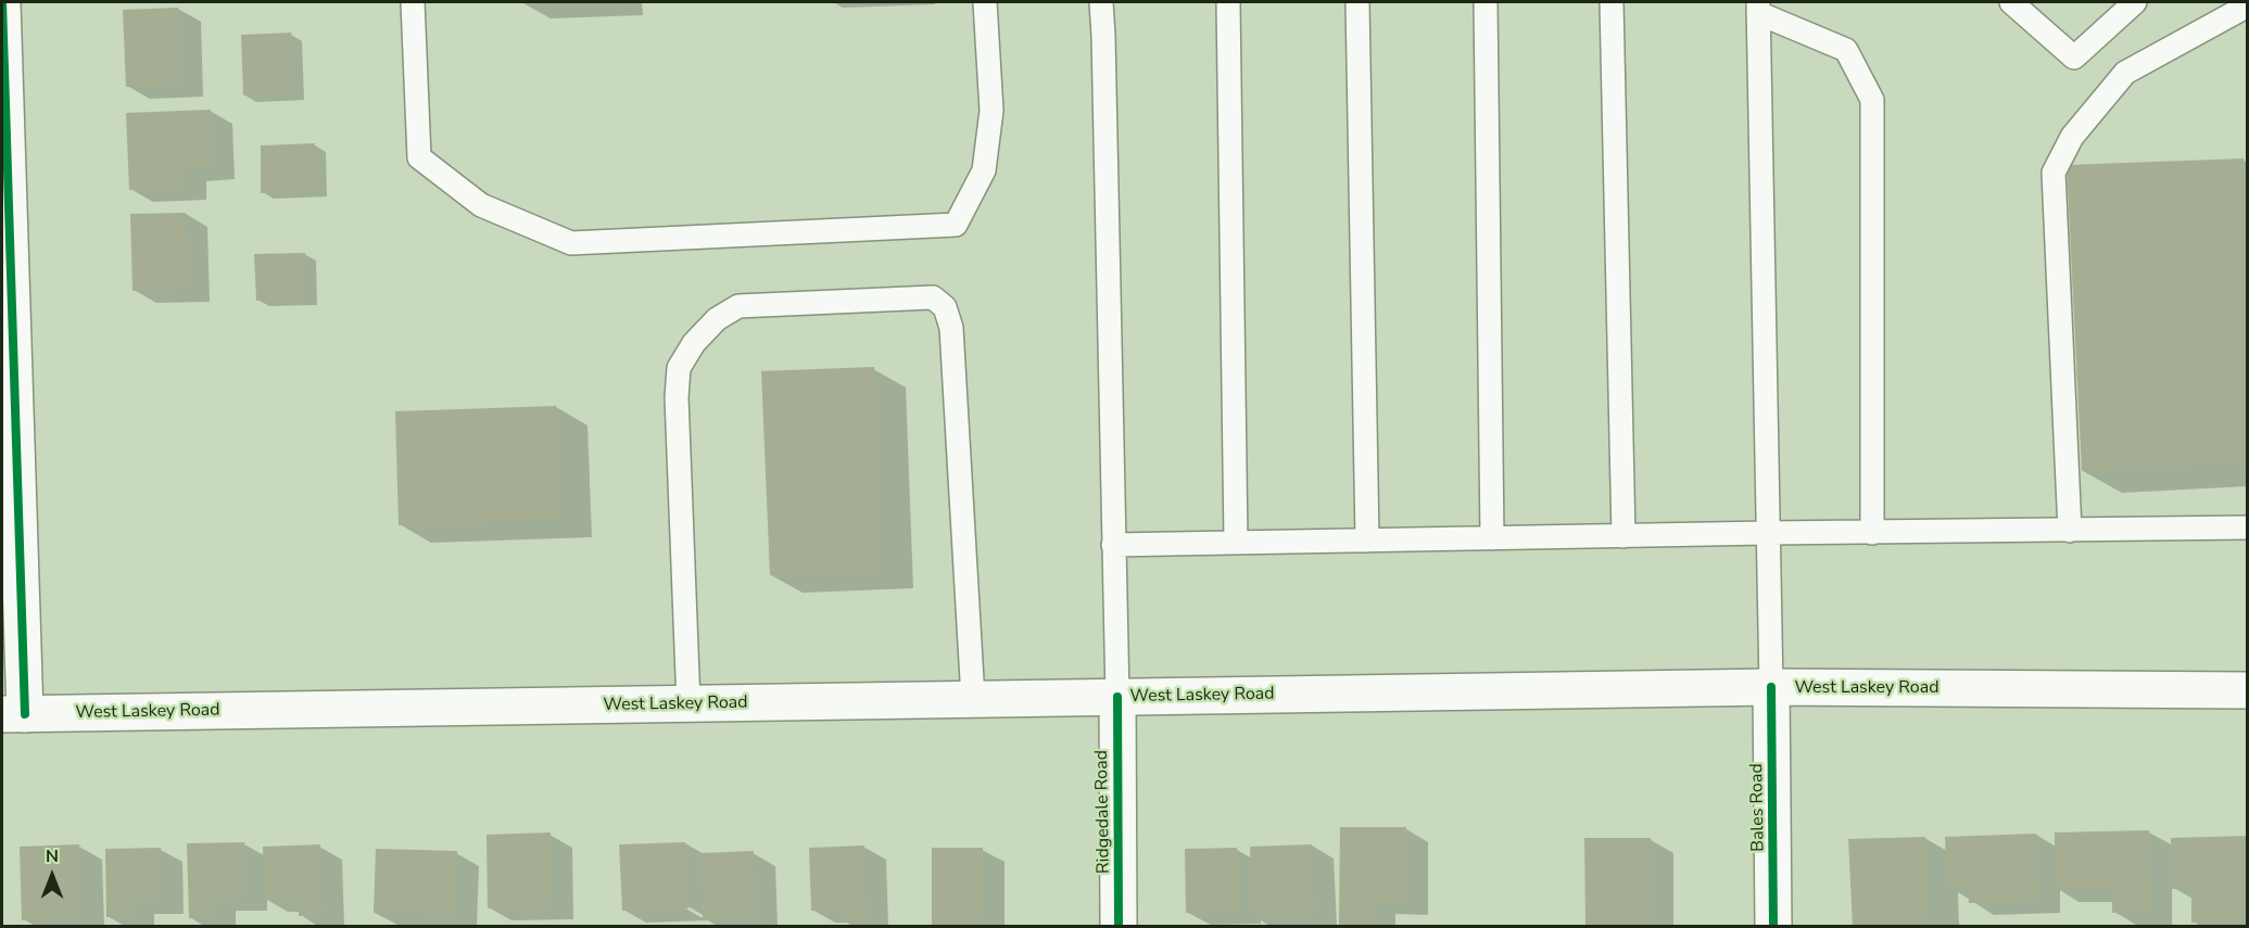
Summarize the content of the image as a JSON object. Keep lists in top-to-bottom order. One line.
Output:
{"streets":{"main road":["West Laskey Road","Bales Road","Ridgedale Road"]},"crossings":[["West Laskey Road","Bales Road"],["West Laskey Road","Ridgedale Road"]],"north":"top"}
